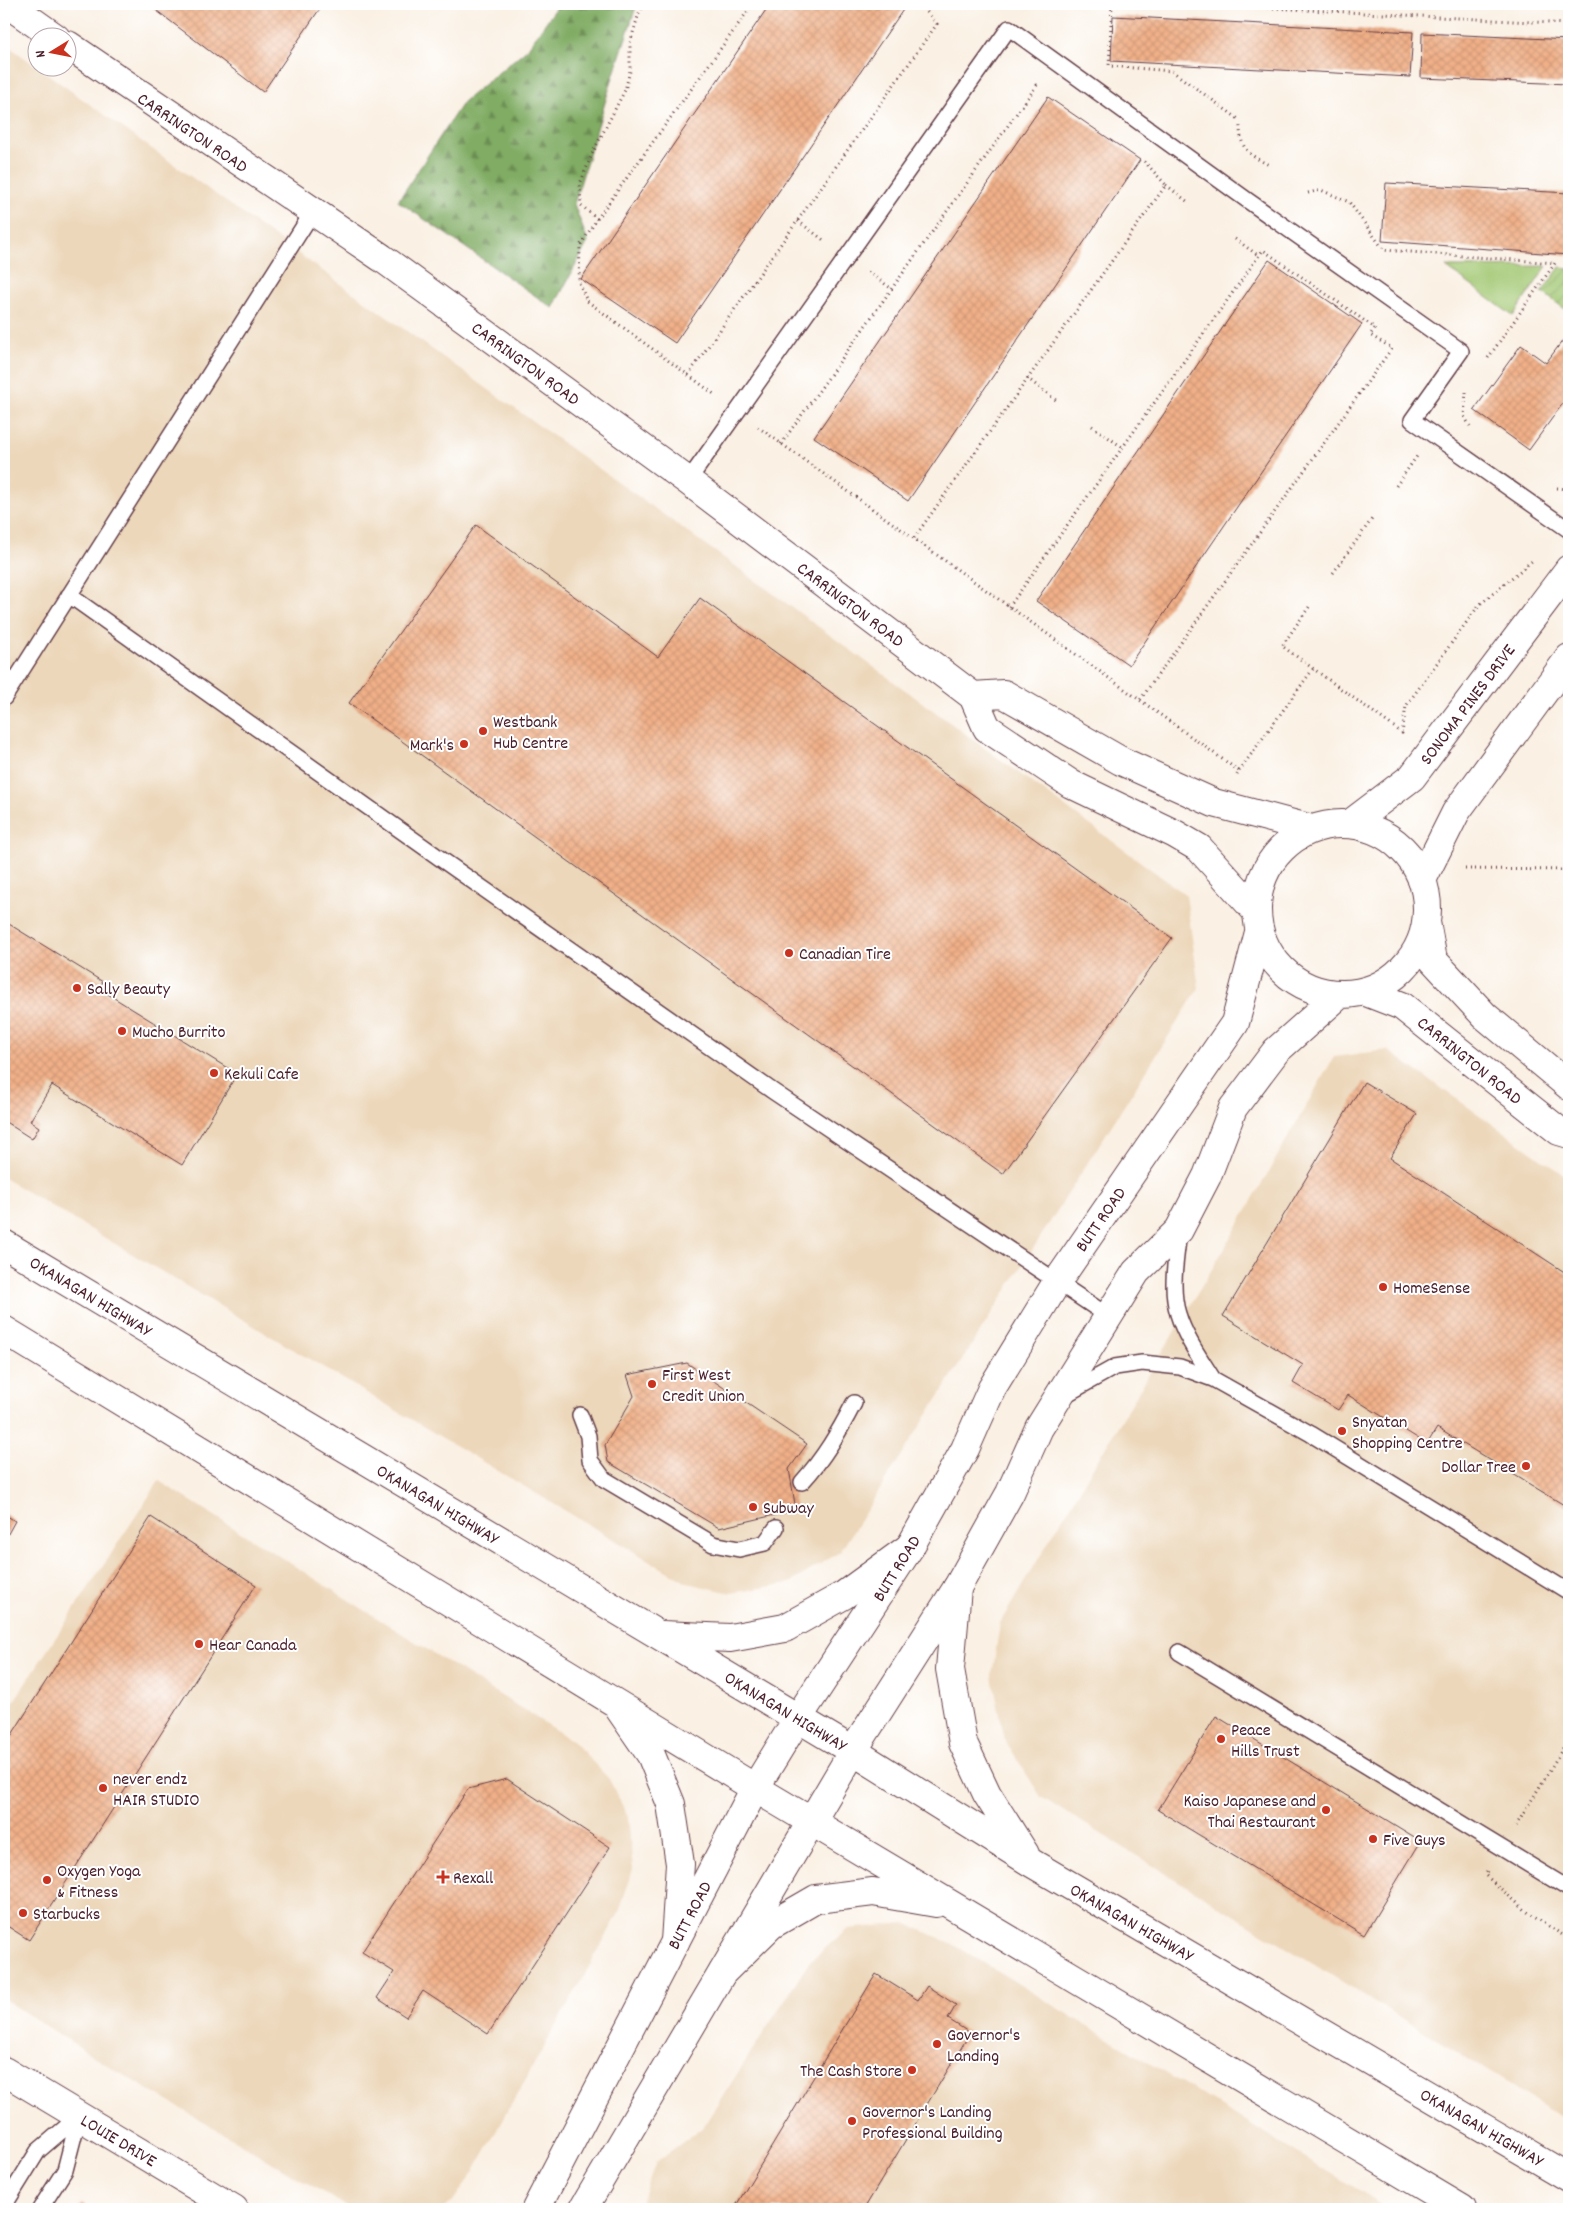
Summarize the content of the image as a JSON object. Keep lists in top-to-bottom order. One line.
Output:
{"streets":{"main road":["CARRINGTON ROAD","SONOMA PINES DRIVE","BUTT ROAD","OKANAGAN HIGHWAY","LOUIE DRIVE"]},"crossings":[["CARRINGTON ROAD","SONOMA PINES DRIVE"],["CARRINGTON ROAD","BUTT ROAD"],["SONOMA PINES DRIVE","BUTT ROAD"],["BUTT ROAD","OKANAGAN HIGHWAY"]],"places":{"other":["Westbank Hub Centre","Mark's","Canadian Tire","Sally Beauty","Mucho Burrito","Kekuli Cafe","HomeSense","First West Credit Union","Snyatan Shopping Centre","Dollar Tree","Subway","Hear Canada","Peace Hills Trust","never endz HAIR STUDIO","Kaiso Japanese and Thai Restaurant","Five Guys","Oxygen Yoga & Fitness","Starbucks","Governor's Landing","The Cash Store","Governor's Landing Professional Building"],"health":["Rexall"]},"north":"left"}
